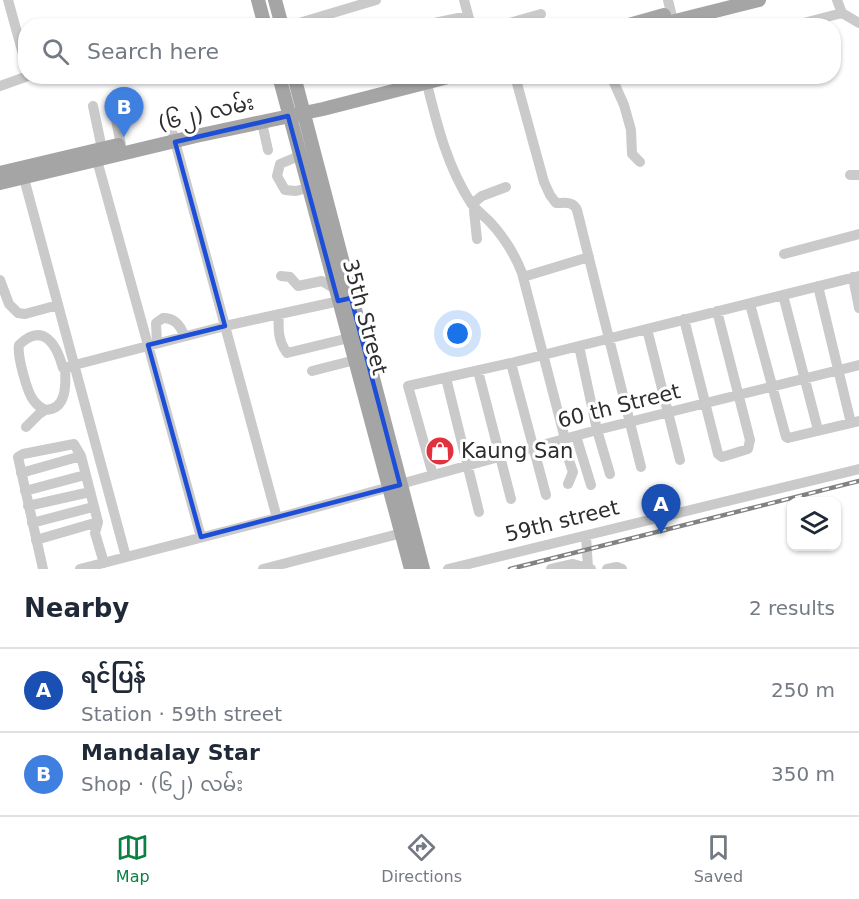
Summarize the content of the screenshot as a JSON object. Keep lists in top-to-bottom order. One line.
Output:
{"streets":{"main road":["(၆၂) လမ်း","35th Street"],"street":["60 th Street","59th street"]},"crossings":[["(၆၂) လမ်း","35th Street"],["35th Street","60 th Street"]],"places":{"shop":["Kaung San"]},"page":{"search":"Search here","pins":["B","A"],"heading":["Nearby","2 results"],"list":[{"mark":"A","name":"ရင်ပြန်","note":"Station · 59th street","value":"250 m"},{"mark":"B","name":"Mandalay Star","note":"Shop · (၆၂) လမ်း","value":"350 m"}],"nav":["Map","Directions","Saved"]}}
